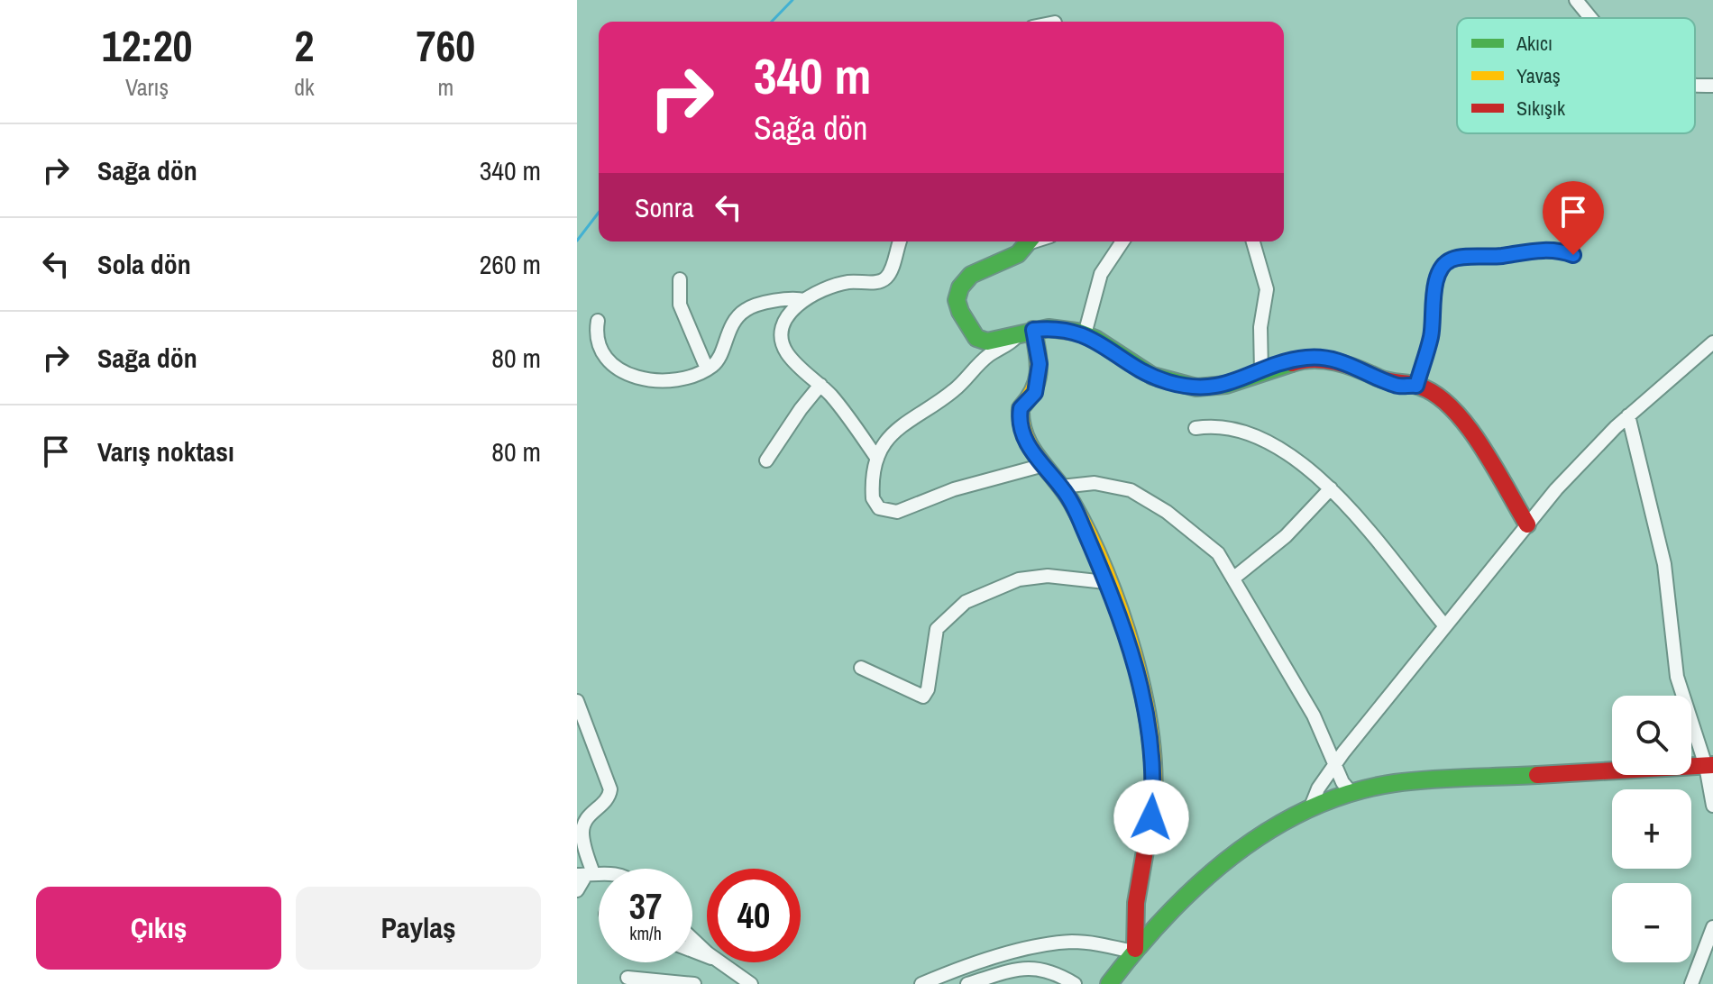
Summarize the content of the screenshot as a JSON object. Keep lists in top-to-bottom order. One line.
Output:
{"legend":["Akıcı","Yavaş","Sıkışık"],"page":{"eta":["12:20","Varış","2","dk","760","m"],"turn":["340 m","Sağa dön"],"list":[{"name":"Sağa dön","value":"340 m"},{"name":"Sola dön","value":"260 m"},{"name":"Sağa dön","value":"80 m"},{"name":"Varış noktası","value":"80 m"}],"then":"Sonra","map_buttons":["+","−"],"speed":"37 km/h","limit":"40","buttons":["Çıkış","Paylaş"]}}
